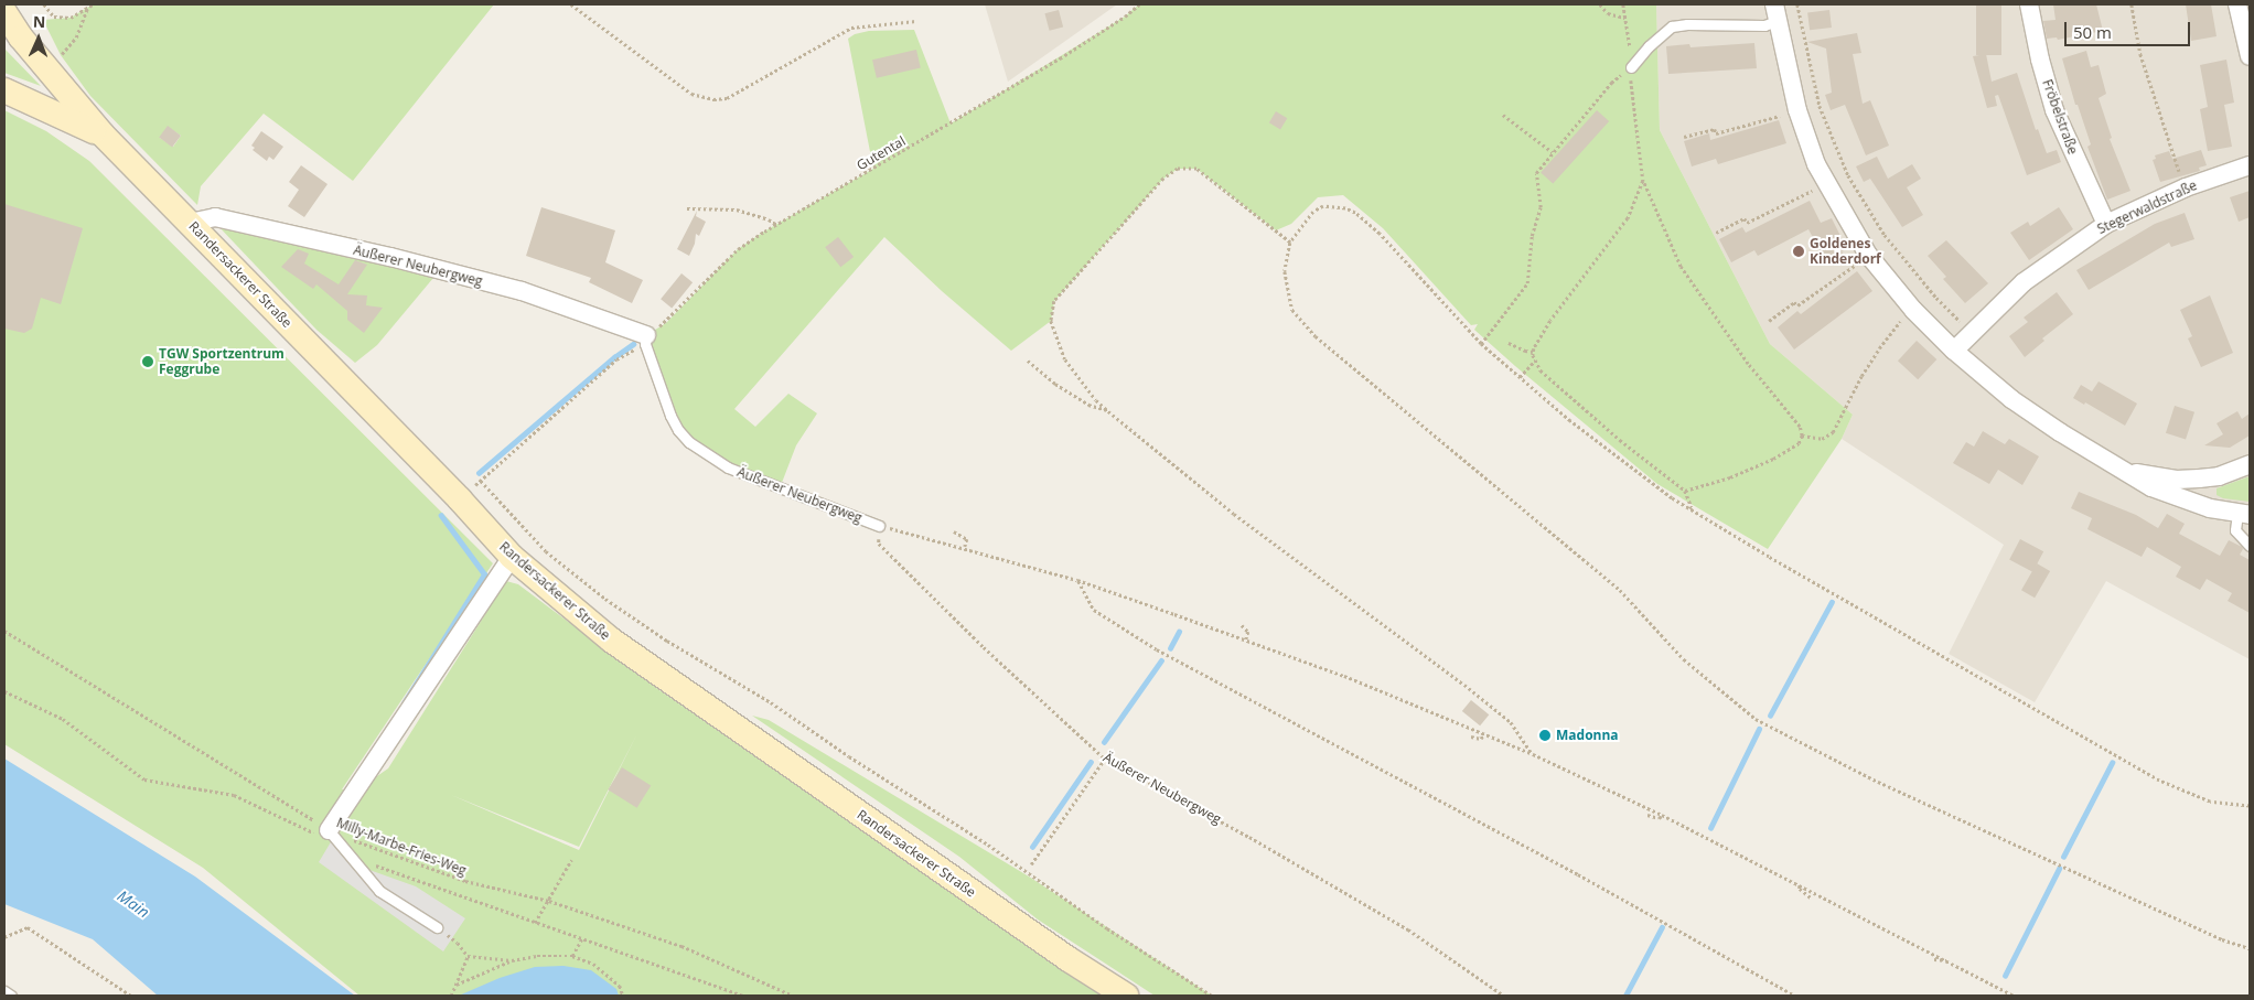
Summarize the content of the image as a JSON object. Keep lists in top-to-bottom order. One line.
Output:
{"streets":{"main road":["Randersackerer Straße"],"street":["Fröbelstraße","Stegerwaldstraße","Äußerer Neubergweg"],"path":["Gutental","Milly-Marbe-Fries-Weg"]},"crossings":[["Fröbelstraße","Stegerwaldstraße"],["Gutental","Äußerer Neubergweg"],["Gutental","Randersackerer Straße"],["Äußerer Neubergweg","Randersackerer Straße"]],"water":["Main"],"places":["Goldenes Kinderdorf","TGW Sportzentrum Feggrube","Madonna"],"scale_bar":"50 m","north":"top"}
